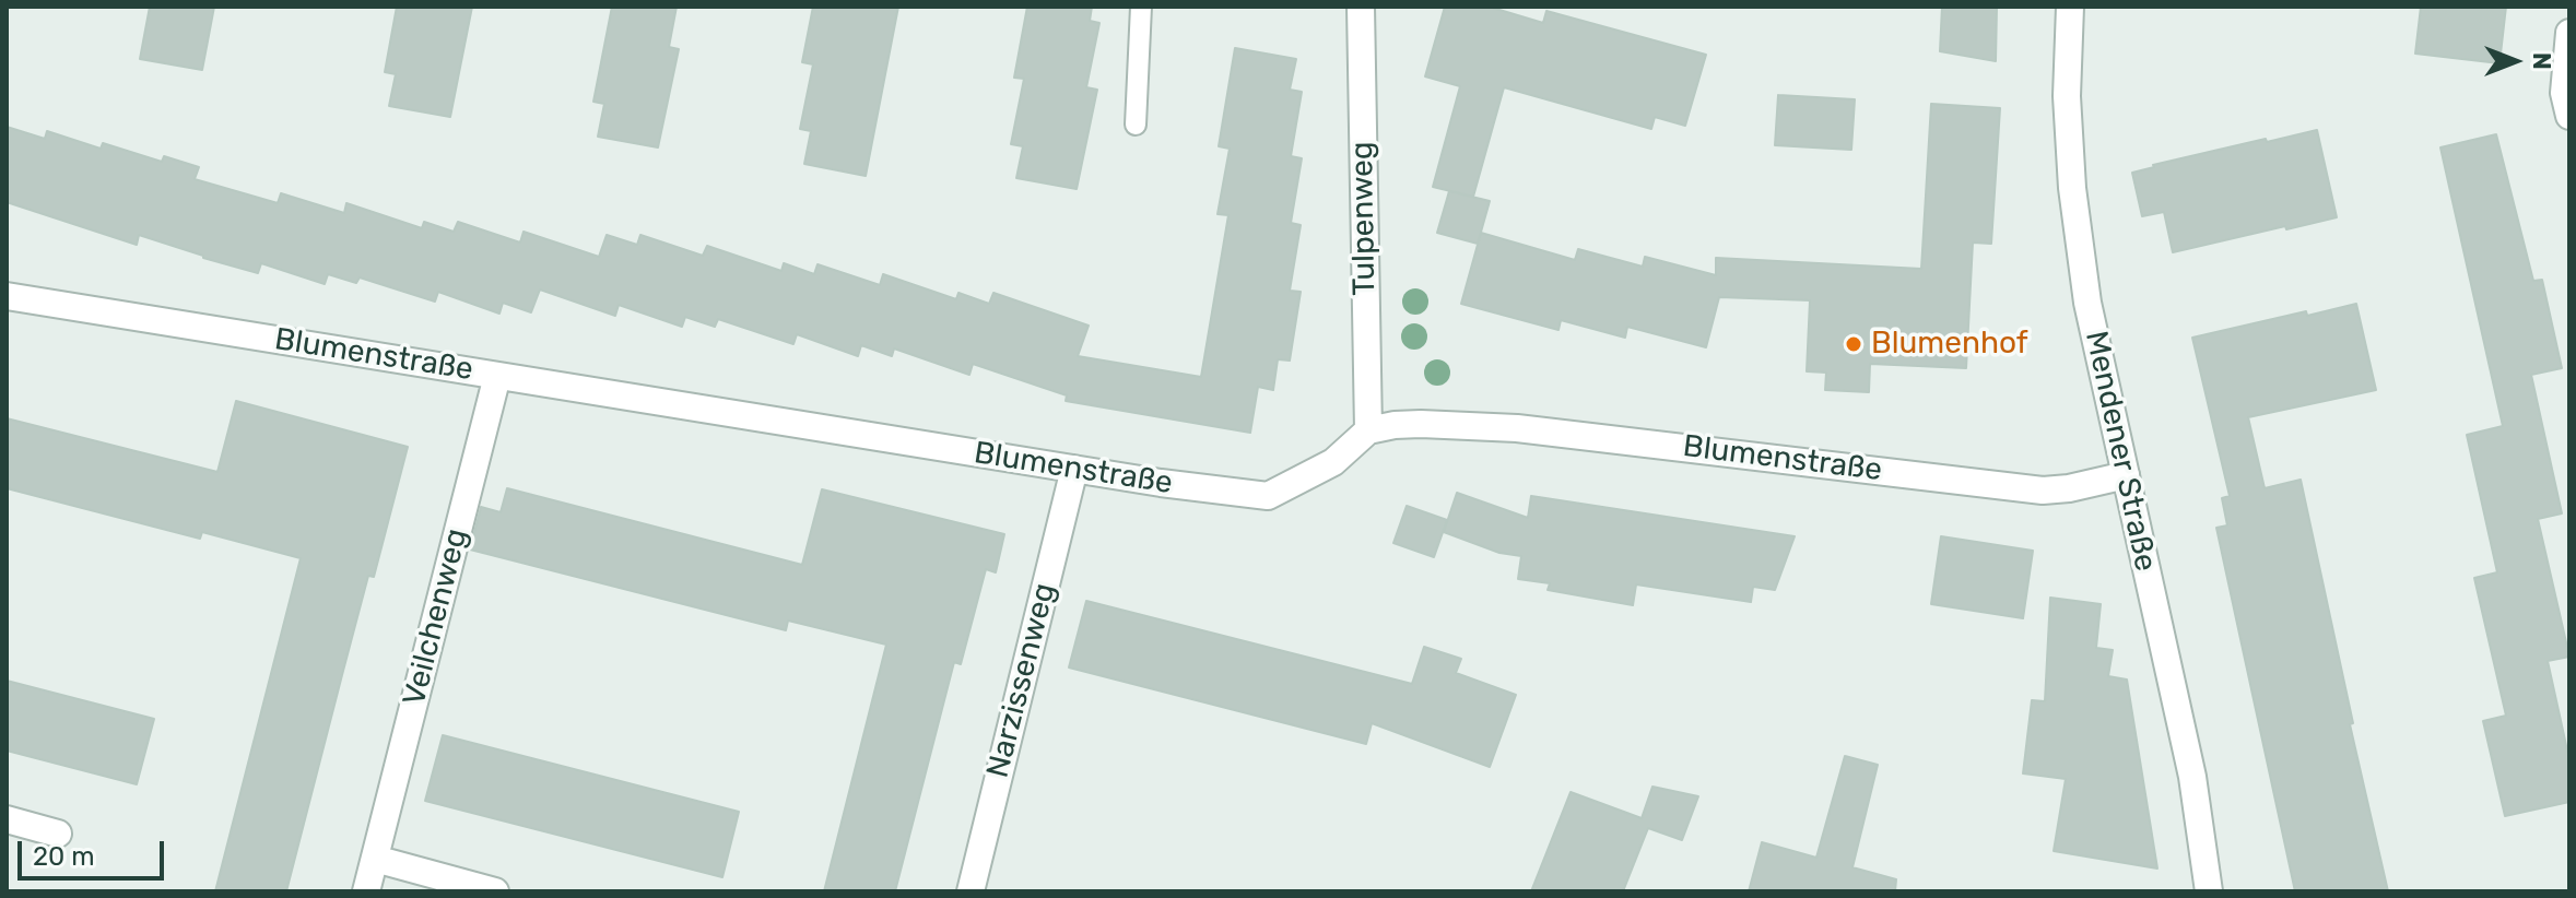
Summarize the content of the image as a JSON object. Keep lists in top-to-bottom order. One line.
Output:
{"streets":{"street":["Tulpenweg","Blumenstraße","Mendener Straße","Veilchenweg","Narzissenweg"]},"crossings":[["Tulpenweg","Blumenstraße"],["Blumenstraße","Mendener Straße"],["Blumenstraße","Veilchenweg"],["Blumenstraße","Narzissenweg"]],"places":["Blumenhof"],"scale_bar":"20 m","north":"right"}
